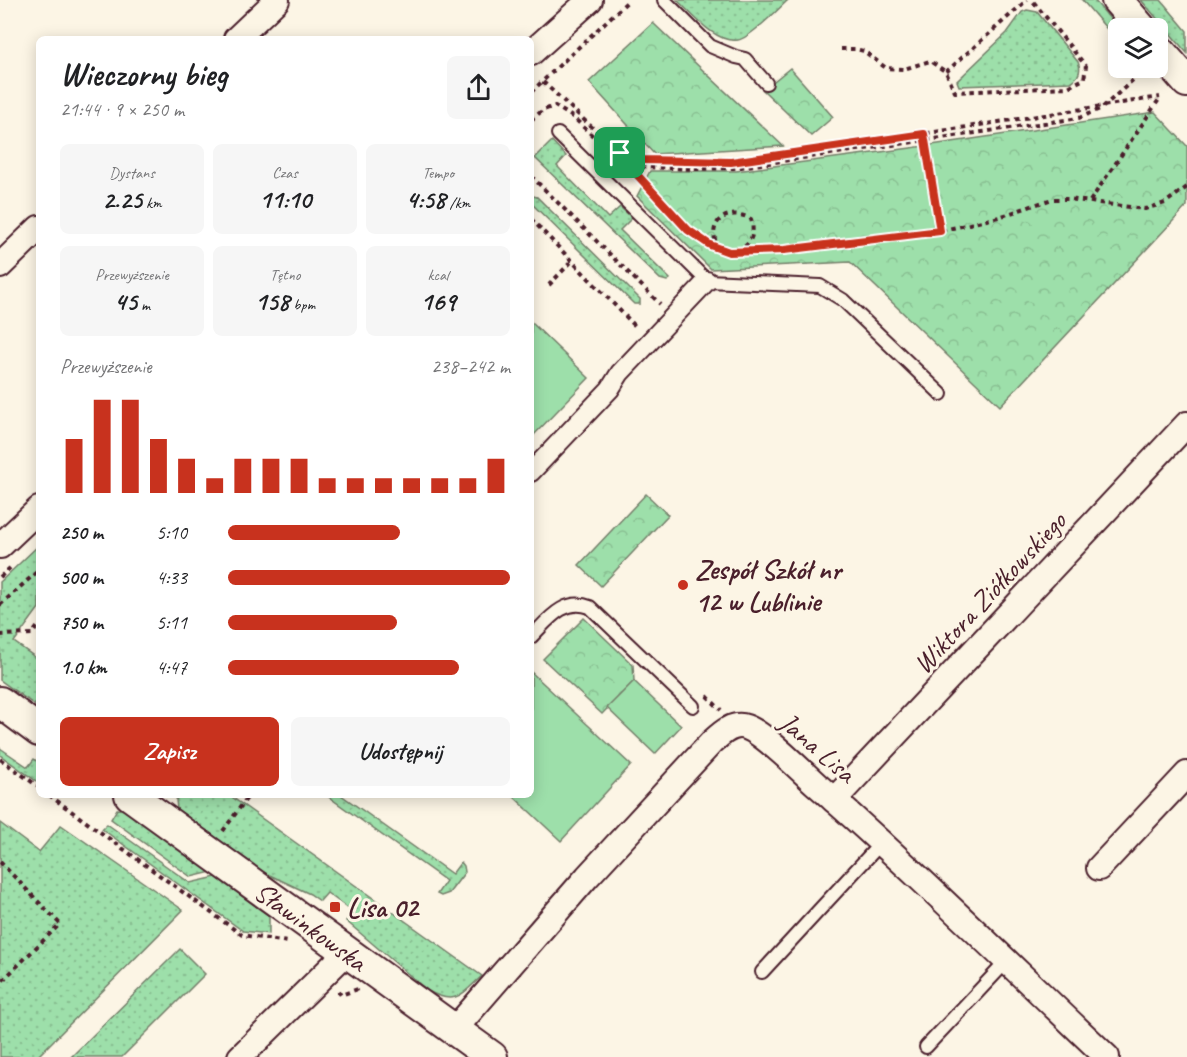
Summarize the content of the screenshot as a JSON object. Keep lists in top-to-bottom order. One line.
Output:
{"streets":{"street":["Wiktora Ziółkowskiego","Jana Lisa","Sławinkowska"]},"crossings":[["Wiktora Ziółkowskiego","Jana Lisa"],["Jana Lisa","Sławinkowska"]],"places":{"other":["Zespół Szkół nr 12 w Lublinie"],"transit":["Lisa 02"]},"page":{"heading":["Wieczorny bieg","21:44 · 9 × 250 m"],"stats":[["Dystans","2.25 km"],["Czas","11:10"],["Tempo","4:58 /km"],["Przewyższenie","45 m"],["Tętno","158 bpm"],["kcal","169"]],"chart":["Przewyższenie","238–242 m"],"list":[{"name":"250 m","note":"5:10"},{"name":"500 m","note":"4:33"},{"name":"750 m","note":"5:11"},{"name":"1.0 km","note":"4:47"}],"buttons":["Zapisz","Udostępnij"]}}
